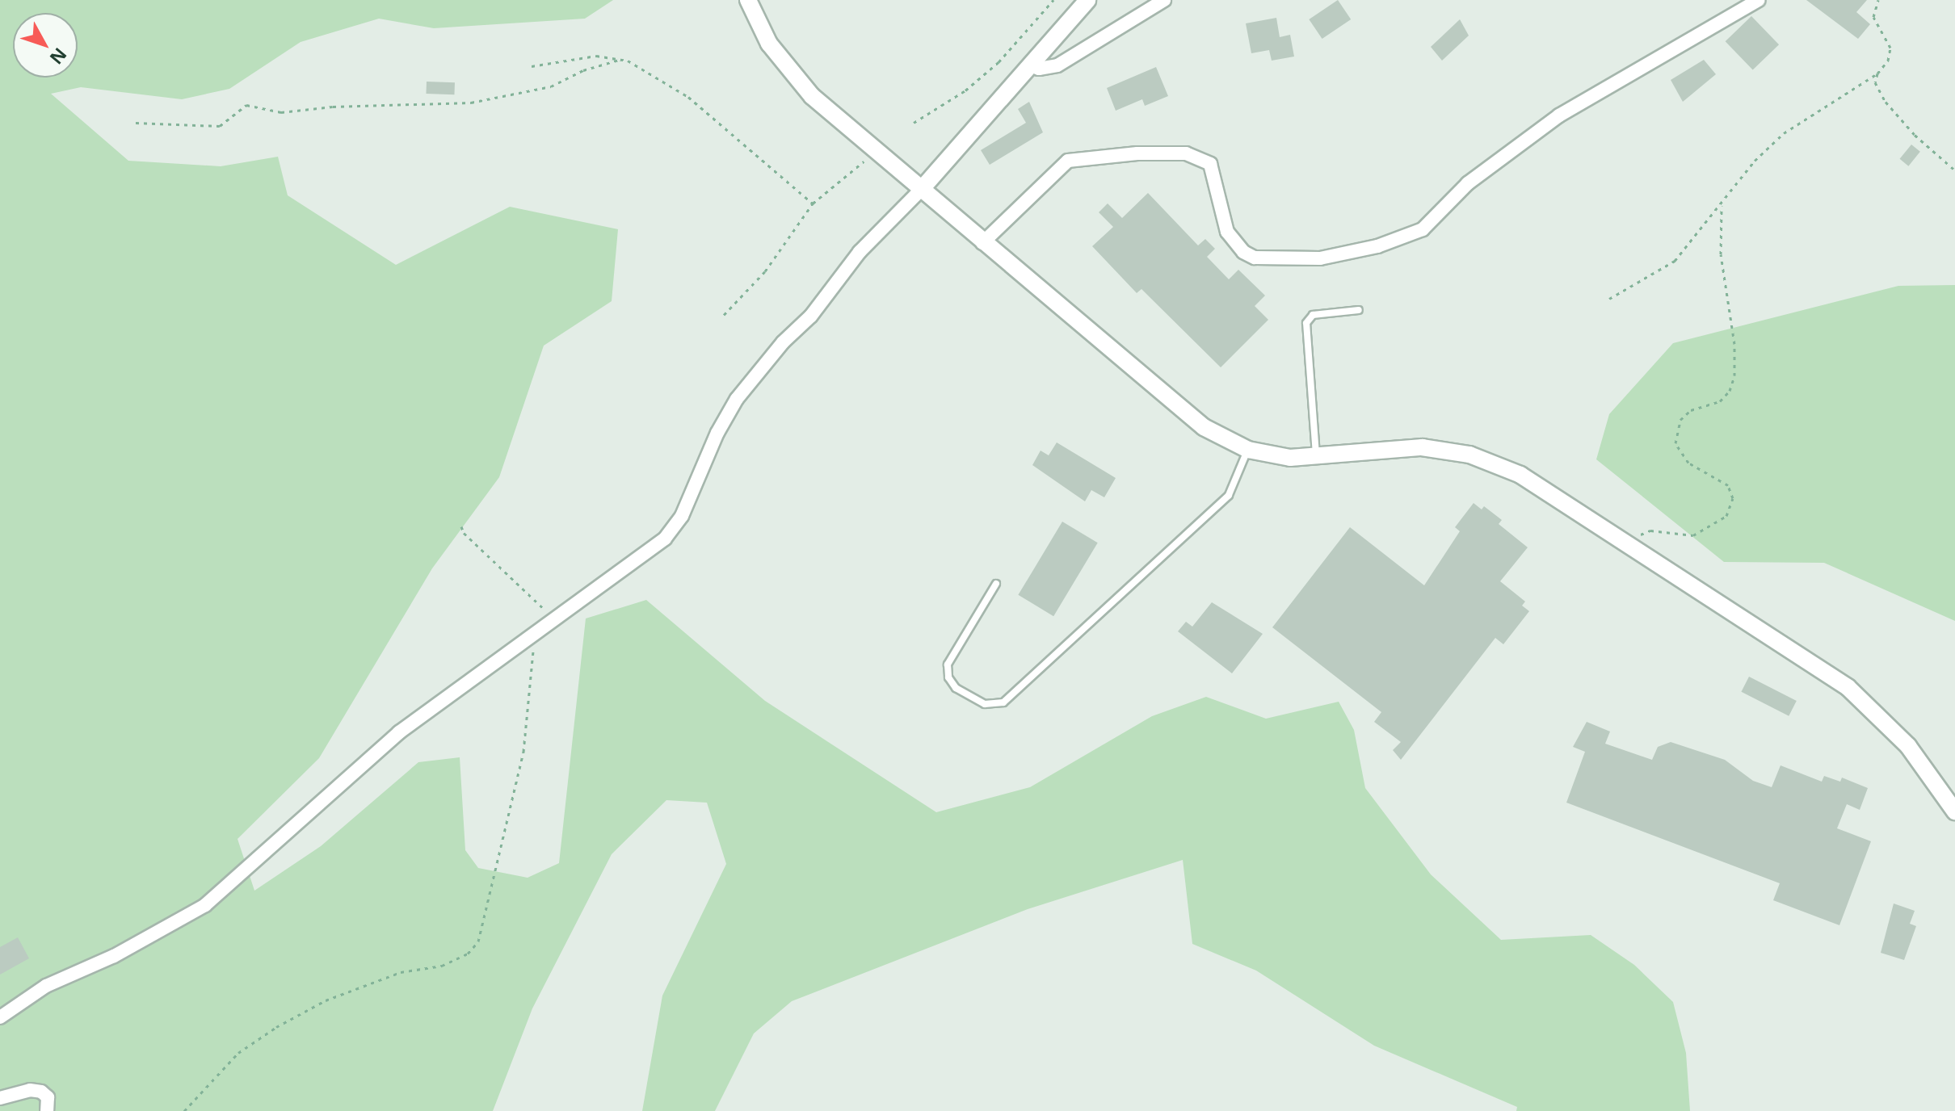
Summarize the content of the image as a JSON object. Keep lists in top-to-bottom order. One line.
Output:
{"north":"bottom right"}
